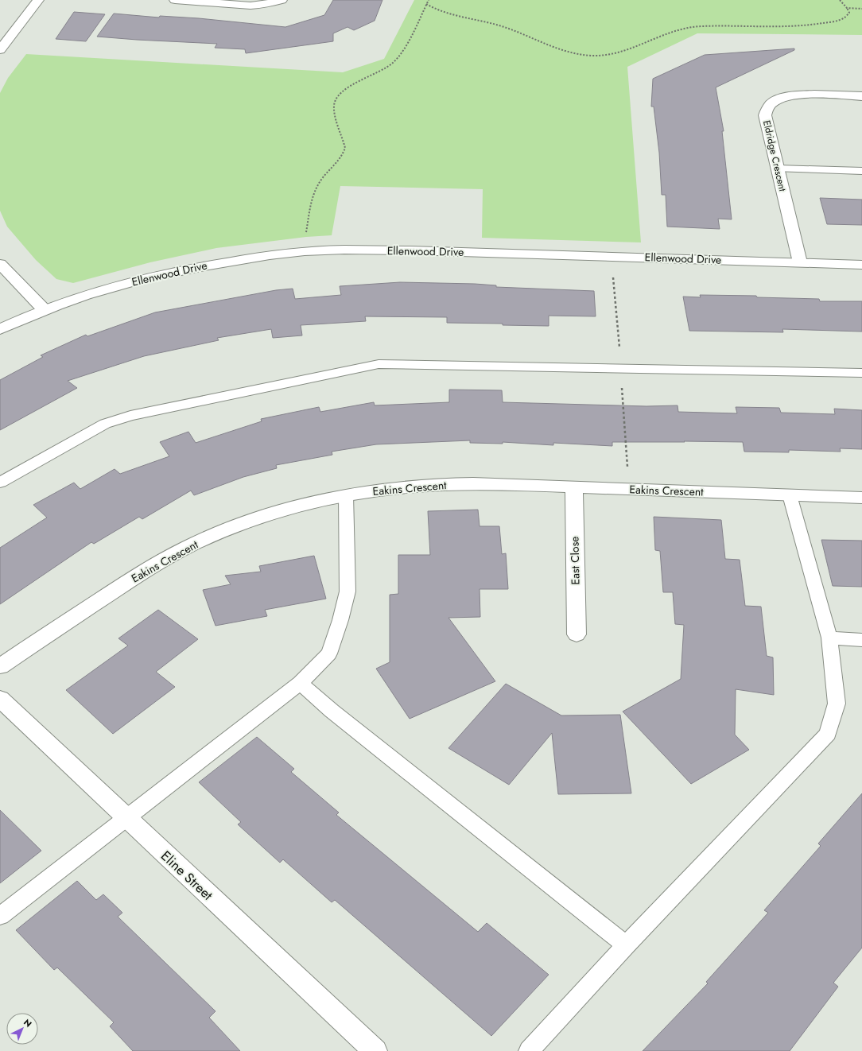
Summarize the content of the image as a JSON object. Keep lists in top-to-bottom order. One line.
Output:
{"streets":{"street":["Eldridge Crescent","Ellenwood Drive","Eakins Crescent","East Close","Eline Street"]},"crossings":[["Eldridge Crescent","Ellenwood Drive"],["Eakins Crescent","East Close"]],"north":"top right"}
